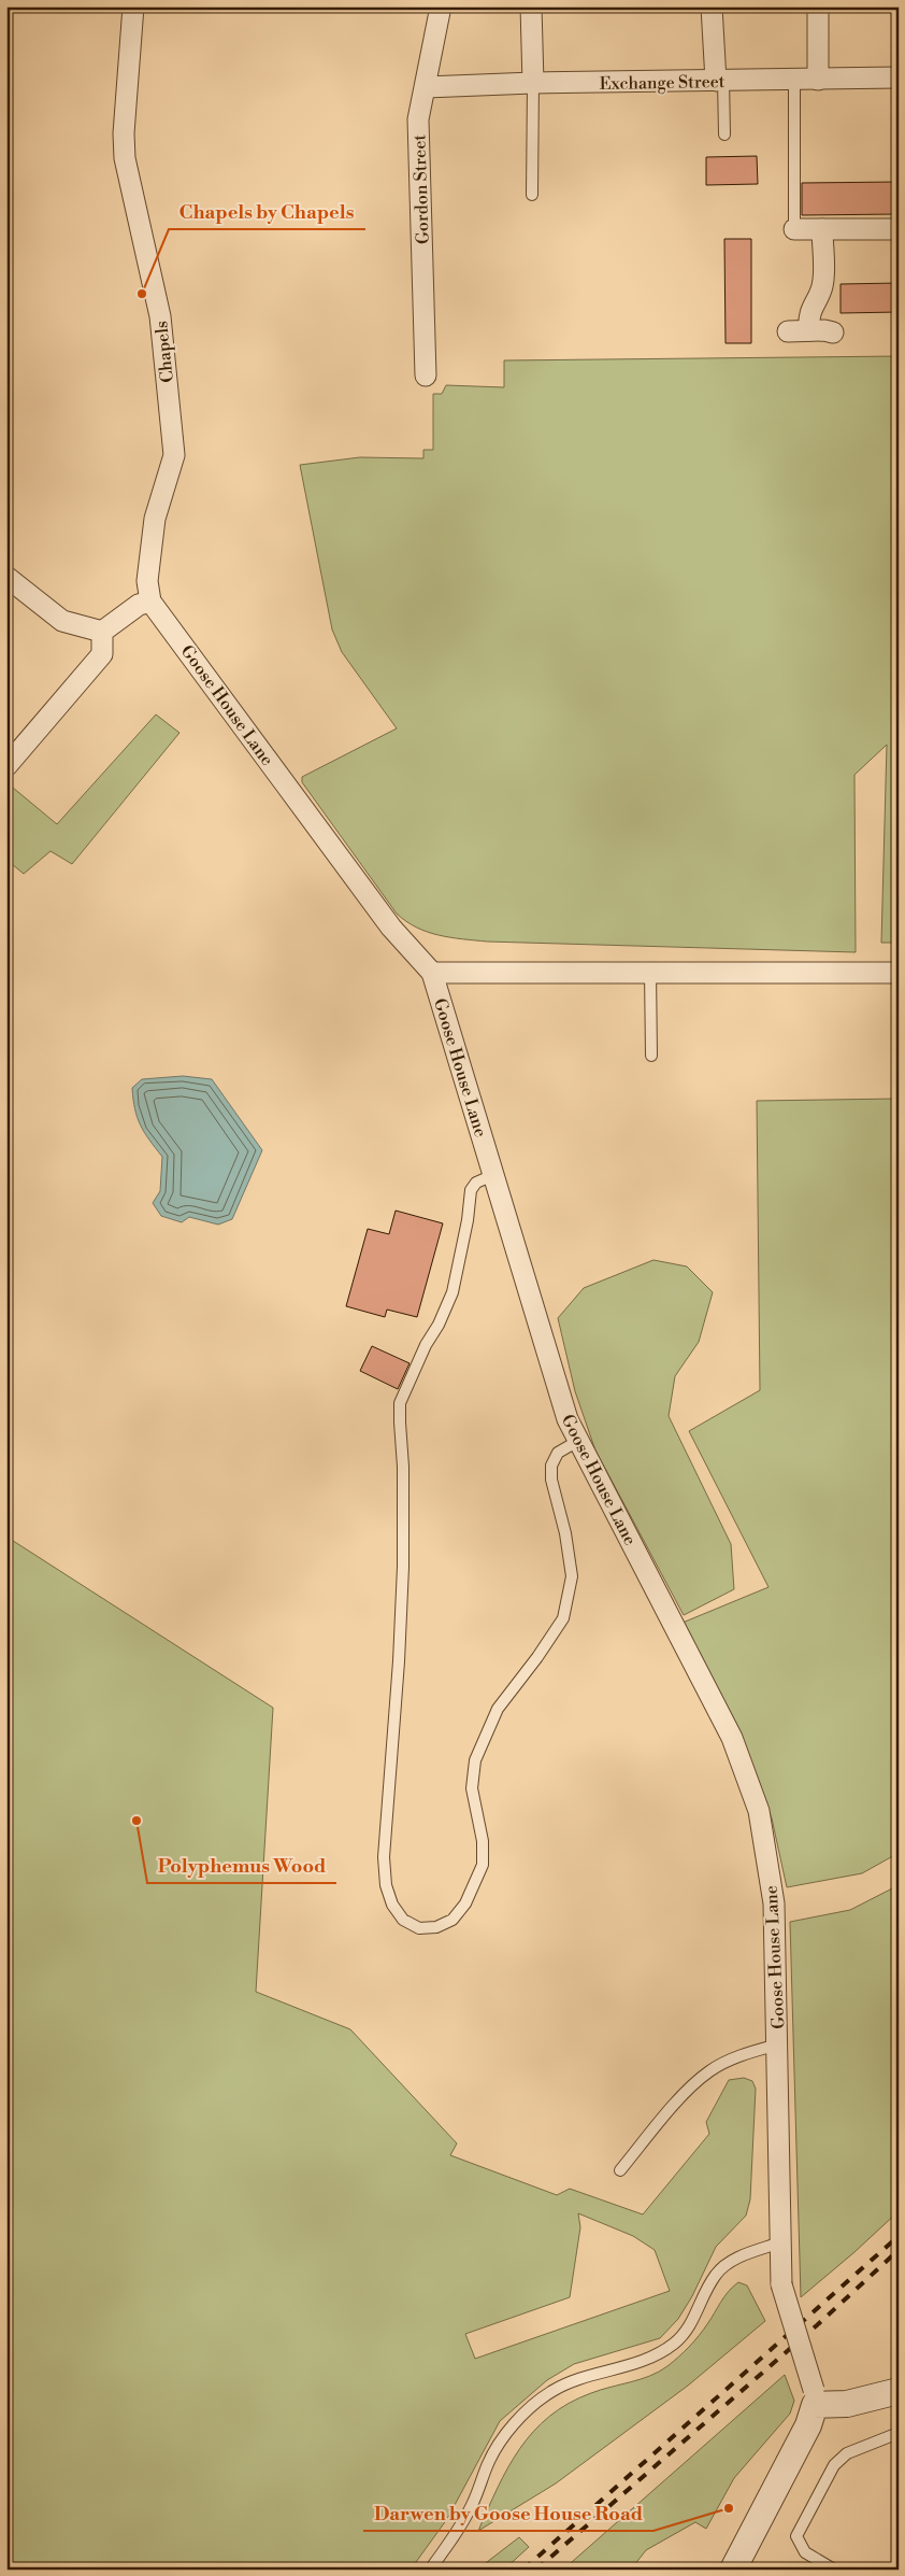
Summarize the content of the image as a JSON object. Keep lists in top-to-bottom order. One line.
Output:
{"streets":{"street":["Exchange Street","Gordon Street","Chapels","Goose House Lane"]},"crossings":[["Exchange Street","Gordon Street"],["Chapels","Goose House Lane"]],"places":["Chapels by Chapels","Polyphemus Wood","Darwen by Goose House Road"]}
